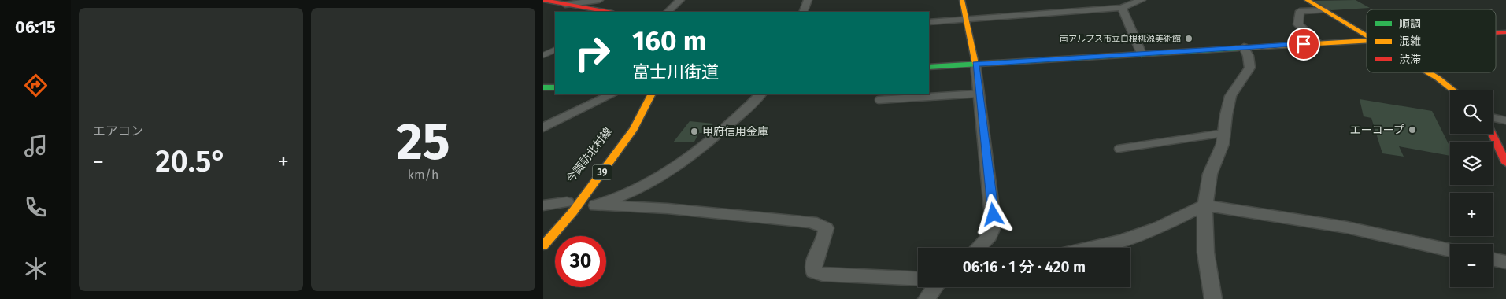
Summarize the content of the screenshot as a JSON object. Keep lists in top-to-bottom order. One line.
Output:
{"streets":{"main road":["今諏訪北村線","39"]},"places":["南アルプス市立白根桃源美術館","エーコープ","甲府信用金庫"],"legend":["順調","混雑","渋滞"],"page":{"tabs":"06:15","tile":["エアコン",["25","km/h"]],"turn":["160 m","富士川街道"],"map_buttons":["+","−"],"heat":["−","20.5°","+"],"limit":"30","trip":"06:16 · 1 分 · 420 m"}}
